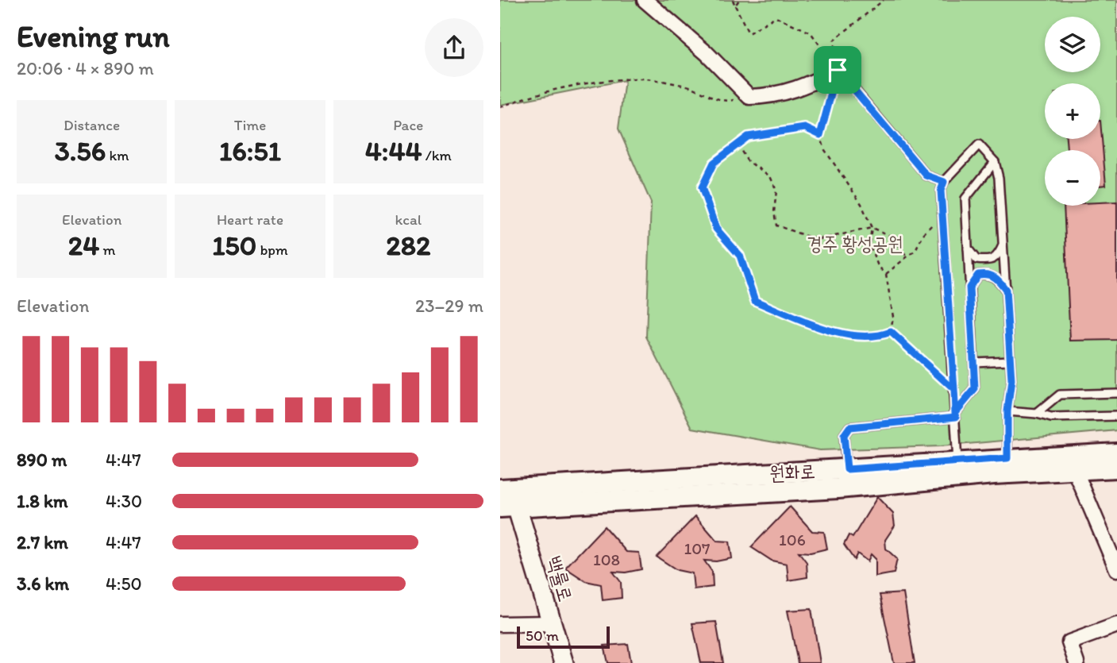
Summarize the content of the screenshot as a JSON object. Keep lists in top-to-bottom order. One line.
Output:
{"streets":{"main road":["원화로"],"street":["백률로"]},"crossings":[["원화로","백률로"]],"parks":["경주 황성공원"],"house_numbers":["106","107","108"],"scale_bar":"50 m","page":{"heading":["Evening run","20:06 · 4 × 890 m"],"map_buttons":["+","−"],"stats":[["Distance","3.56 km"],["Time","16:51"],["Pace","4:44 /km"],["Elevation","24 m"],["Heart rate","150 bpm"],["kcal","282"]],"chart":["Elevation","23–29 m"],"list":[{"name":"890 m","note":"4:47"},{"name":"1.8 km","note":"4:30"},{"name":"2.7 km","note":"4:47"},{"name":"3.6 km","note":"4:50"}],"scale":"50 m"}}
